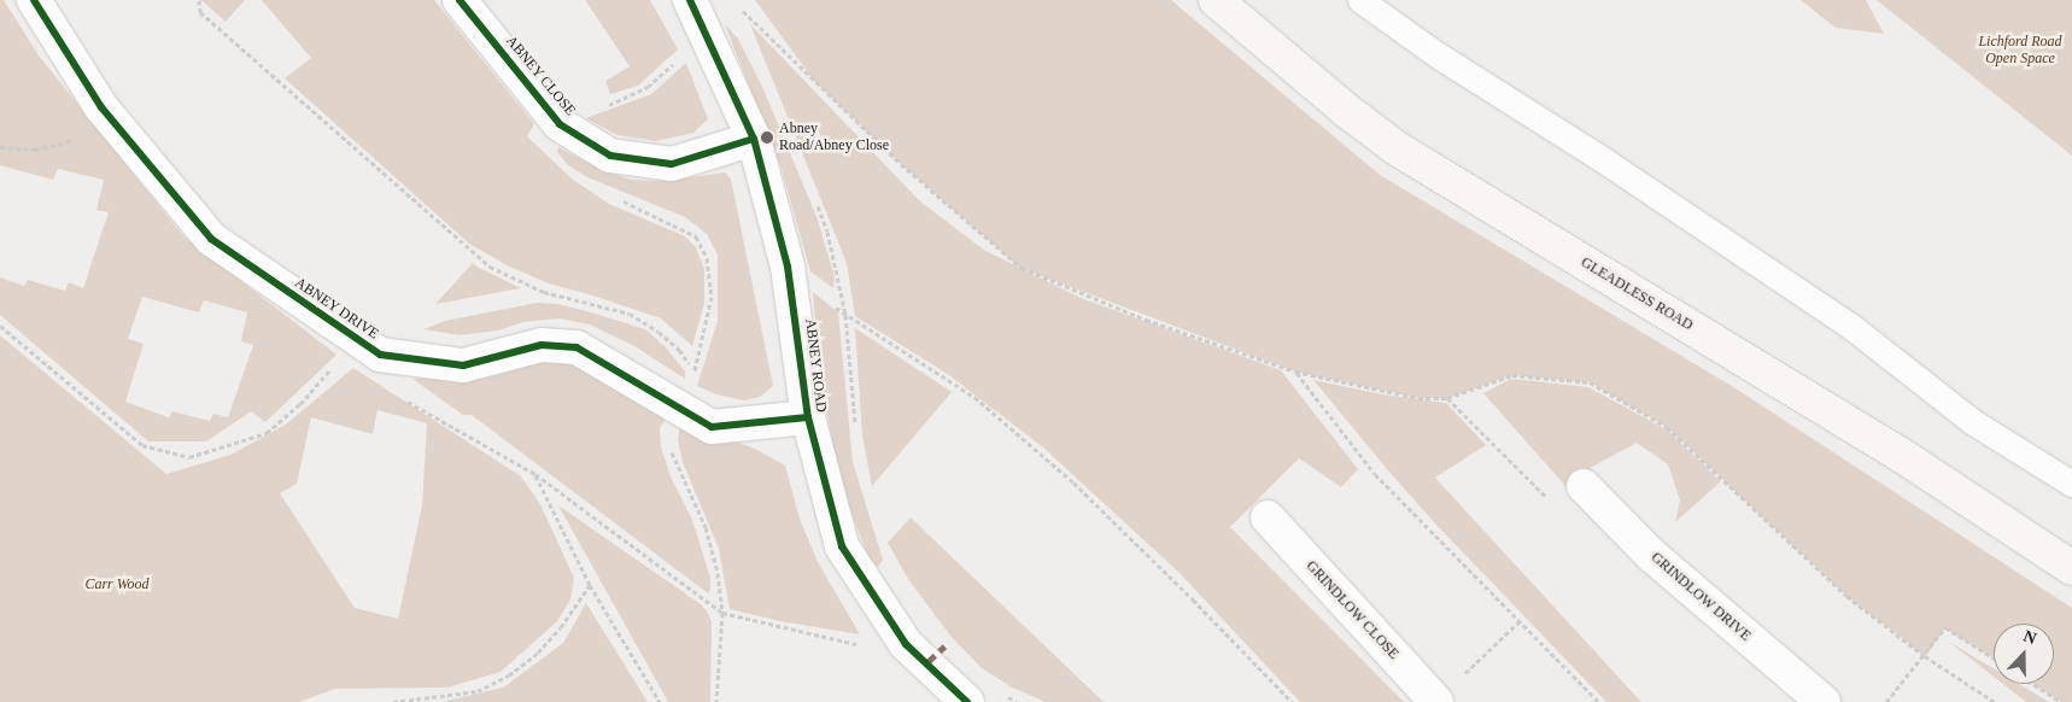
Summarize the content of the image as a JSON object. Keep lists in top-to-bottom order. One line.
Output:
{"streets":{"main road":["GLEADLESS ROAD"],"street":["ABNEY CLOSE","ABNEY DRIVE","ABNEY ROAD","GRINDLOW DRIVE","GRINDLOW CLOSE"]},"crossings":[["ABNEY CLOSE","ABNEY ROAD"],["ABNEY DRIVE","ABNEY ROAD"]],"parks":["Lichford Road Open Space","Carr Wood"],"places":["Abney Road/Abney Close"],"north":"top"}
